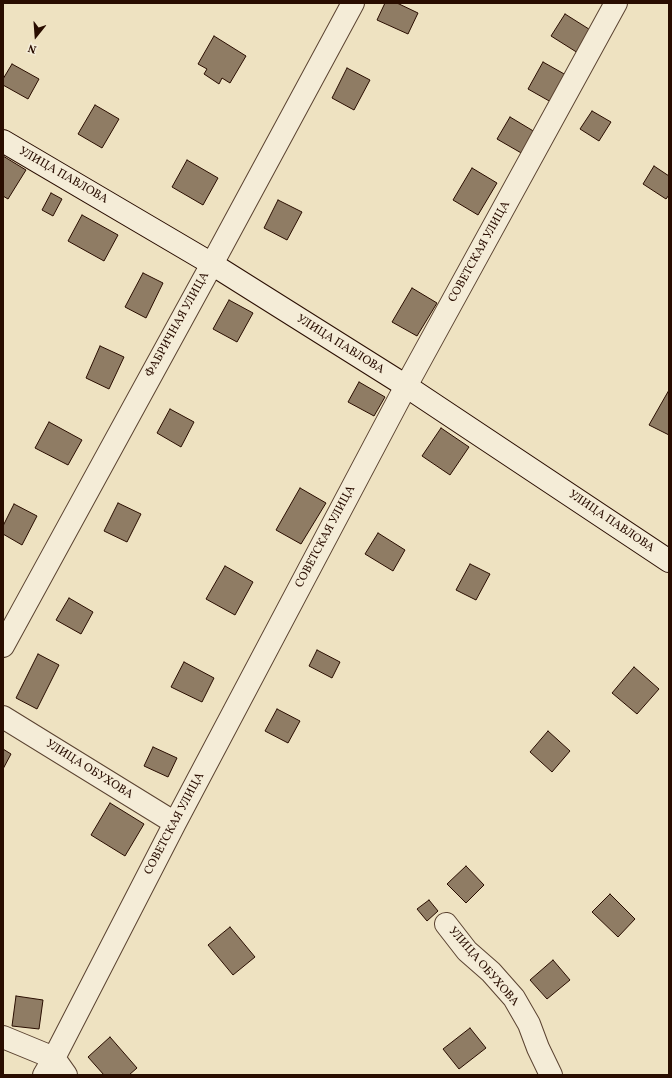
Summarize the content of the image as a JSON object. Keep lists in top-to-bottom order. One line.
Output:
{"streets":{"street":["УЛИЦА ПАВЛОВА","СОВЕТСКАЯ УЛИЦА","ФАБРИЧНАЯ УЛИЦА","УЛИЦА ОБУХОВА"]},"crossings":[["УЛИЦА ПАВЛОВА","СОВЕТСКАЯ УЛИЦА"],["УЛИЦА ПАВЛОВА","ФАБРИЧНАЯ УЛИЦА"],["СОВЕТСКАЯ УЛИЦА","УЛИЦА ОБУХОВА"]],"north":"bottom"}
